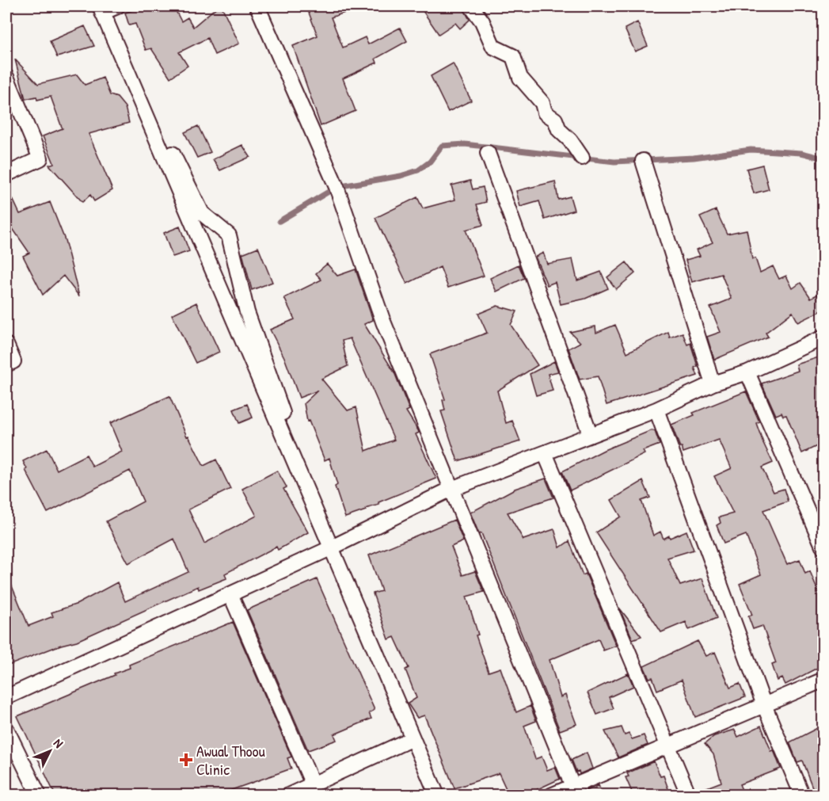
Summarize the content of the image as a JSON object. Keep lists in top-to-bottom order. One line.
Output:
{"places":{"health":["Awual Thoou Clinic"]},"north":"top right"}
